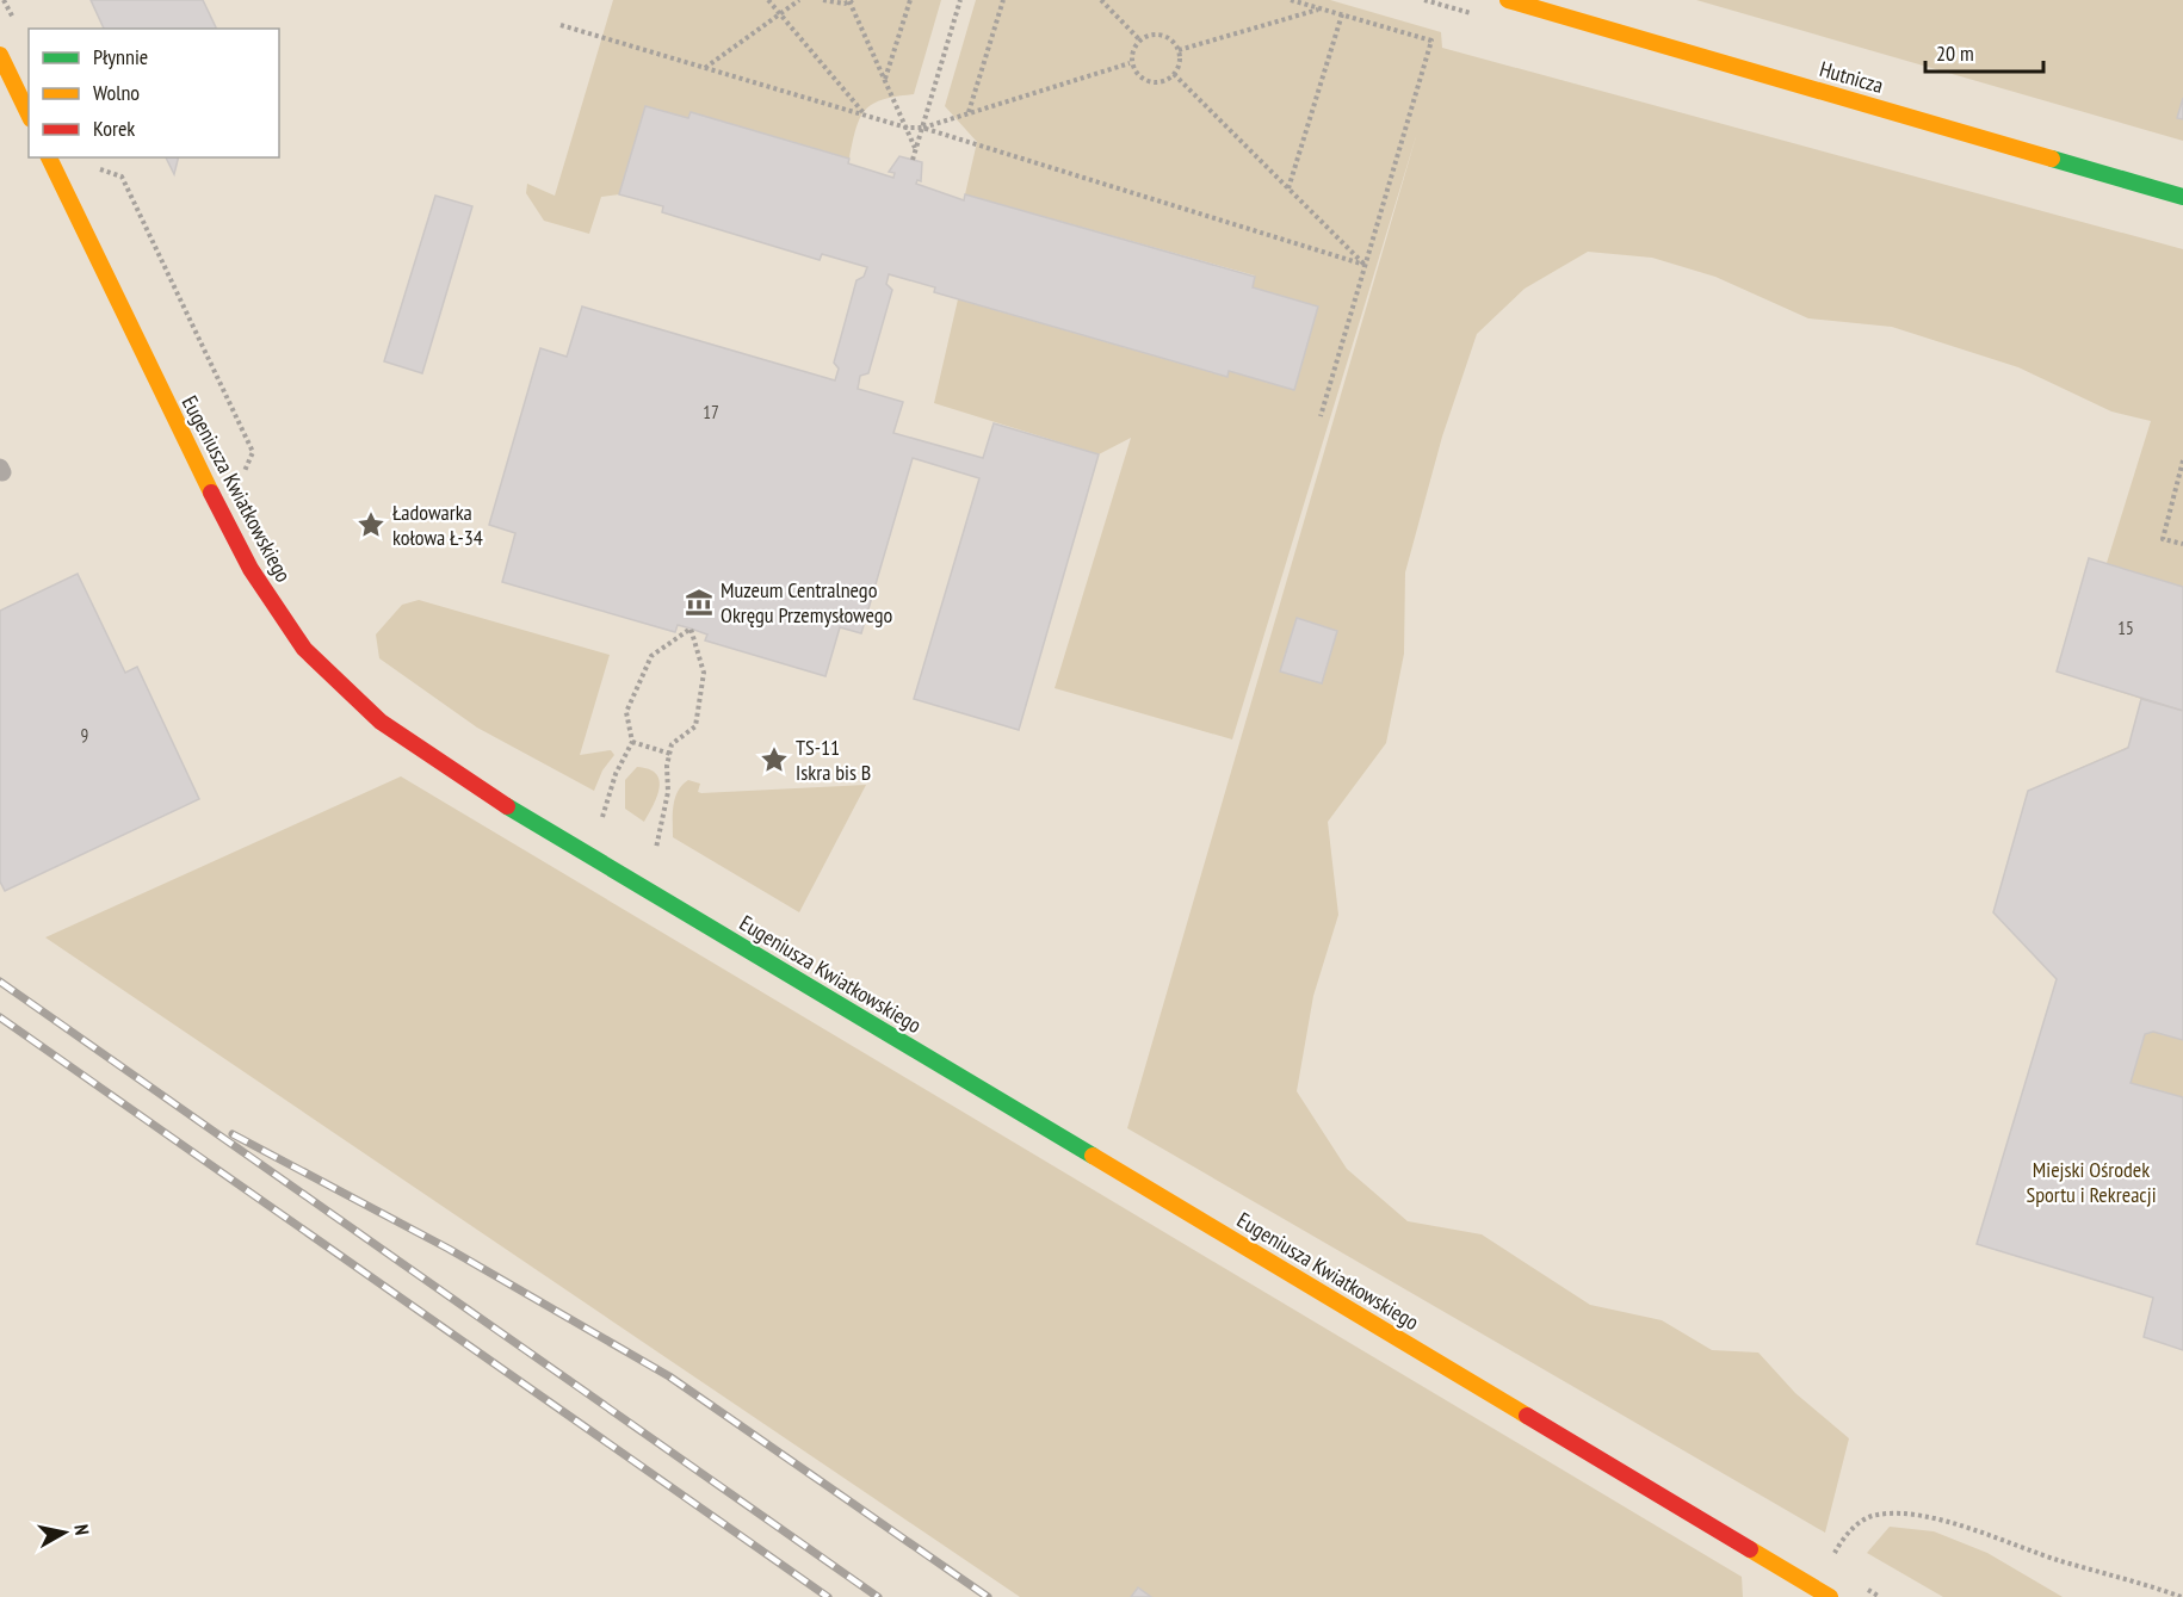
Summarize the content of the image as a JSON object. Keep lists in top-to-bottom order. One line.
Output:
{"streets":{"street":["Hutnicza","Eugeniusza Kwiatkowskiego"]},"parks":["Miejski Ośrodek Sportu i Rekreacji"],"places":{"place":["Ładowarka kołowa Ł-34","TS-11 Iskra bis B"],"museum":["Muzeum Centralnego Okręgu Przemysłowego"]},"house_numbers":["17","15","9"],"legend":["Płynnie","Wolno","Korek"],"scale_bar":"20 m","north":"right"}
